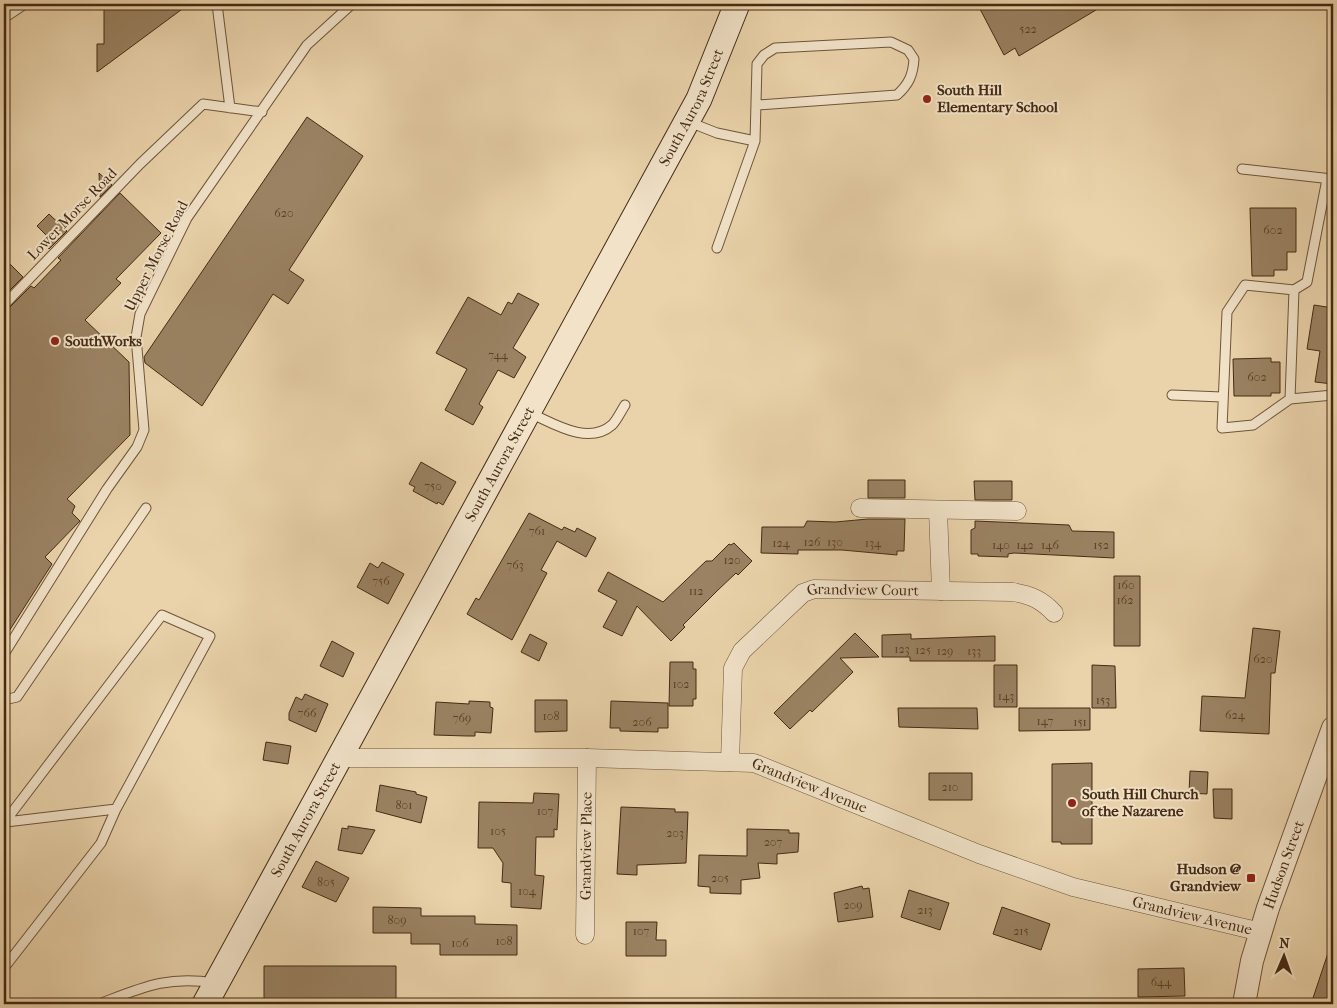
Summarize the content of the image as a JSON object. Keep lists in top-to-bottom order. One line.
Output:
{"streets":{"main road":["South Aurora Street"],"street":["Grandview Court","Grandview Avenue","Grandview Place","Hudson Street"],"lane":["Lower Morse Road","Upper Morse Road"]},"crossings":[["South Aurora Street","Grandview Avenue"],["Grandview Court","Grandview Avenue"],["Grandview Avenue","Grandview Place"],["Grandview Avenue","Hudson Street"]],"places":{"other":["South Hill Elementary School","SouthWorks","South Hill Church of the Nazarene"],"transit":["Hudson @ Grandview"]},"house_numbers":["522","620","602","744","602","750","761","126","130","124","134","140","142","146","152","120","763","756","160","112","162","123","125","129","133","620","102","143","153","766","624","108","769","147","206","151","210","801","107","105","203","207","205","805","104","209","213","809","107","215","108","106","644"],"north":"top"}
